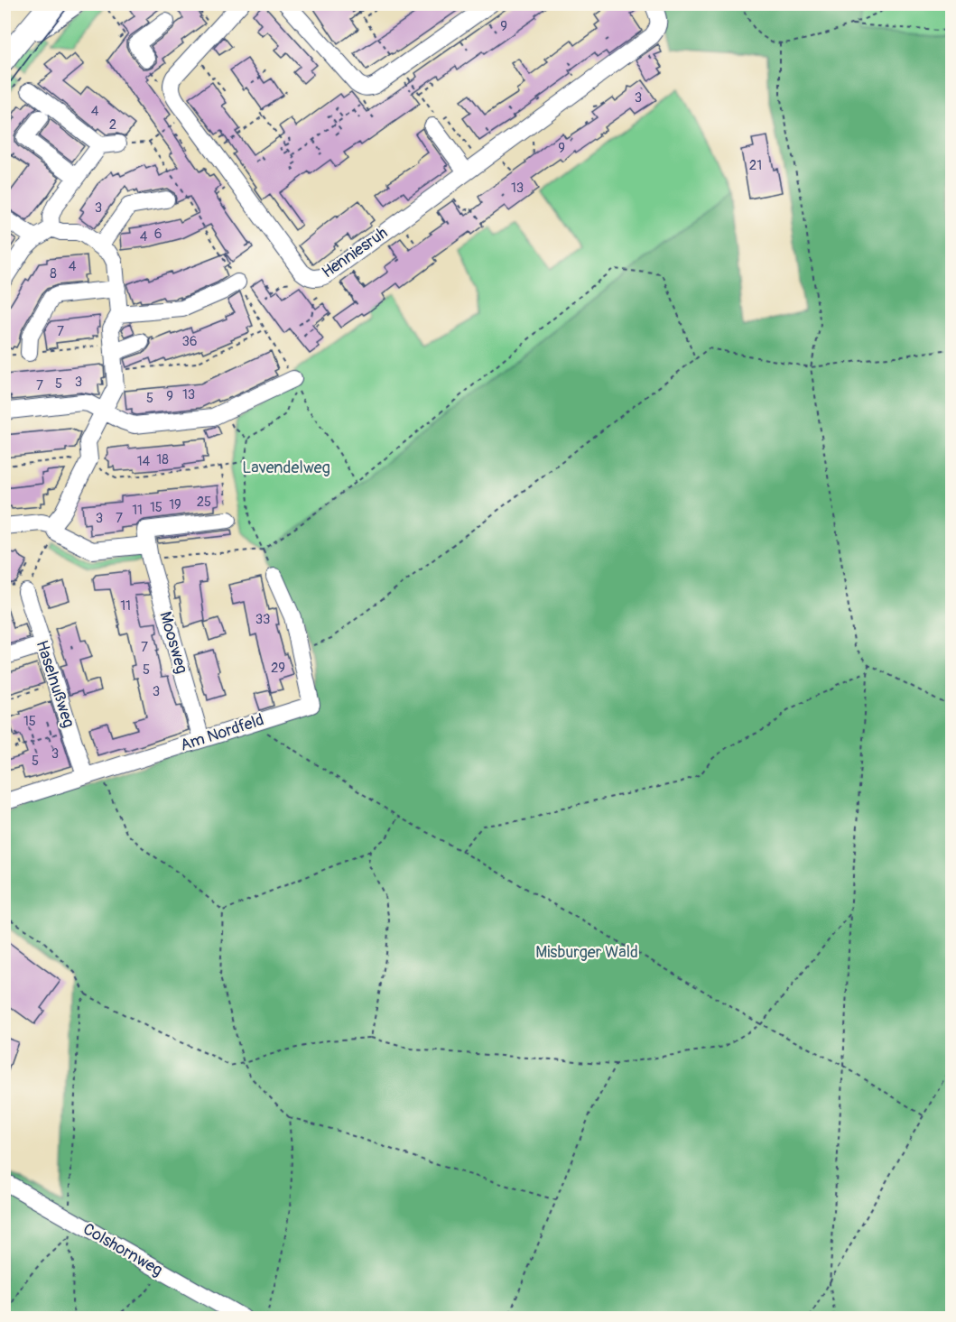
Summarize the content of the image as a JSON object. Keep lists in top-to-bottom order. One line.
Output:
{"streets":{"street":["Henniesruh","Moosweg","Haselnußweg","Am Nordfeld","Colshornweg"]},"crossings":[["Moosweg","Am Nordfeld"],["Haselnußweg","Am Nordfeld"]],"parks":["Lavendelweg","Misburger Wald"],"house_numbers":["9","3","4","2","9","21","13","3","6","4","4","8","7","36","3","5","7","13","9","5","18","14","25","19","15","11","3","7","11","33","7","29","5","3","15","3","5"]}
